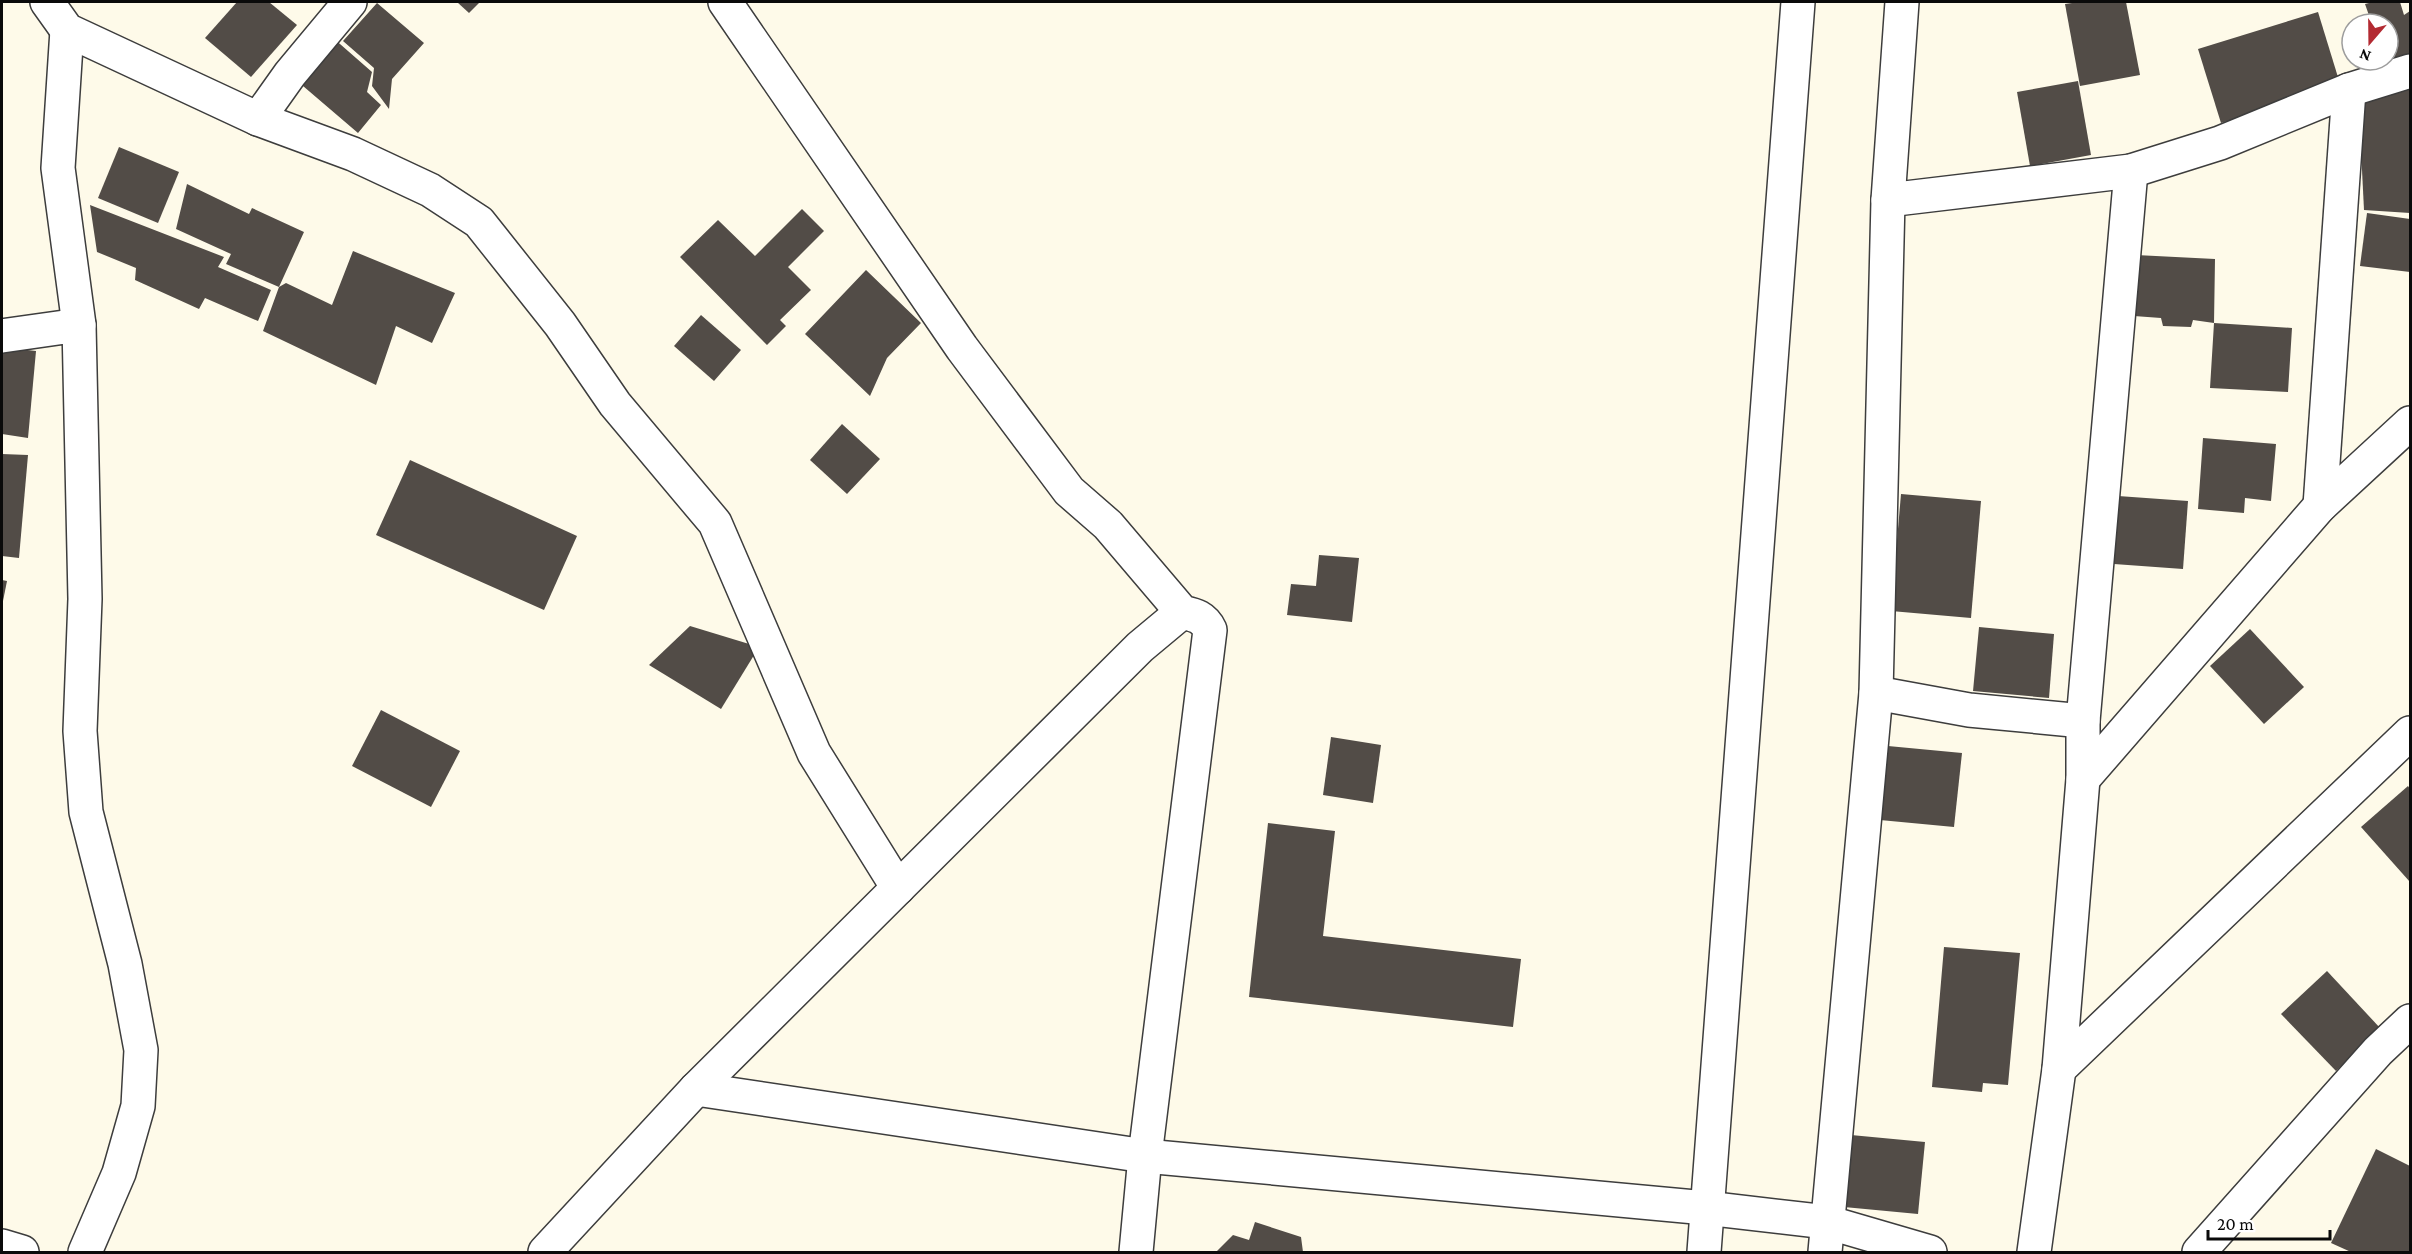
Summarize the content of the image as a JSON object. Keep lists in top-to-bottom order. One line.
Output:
{"scale_bar":"20 m","north":"bottom"}
